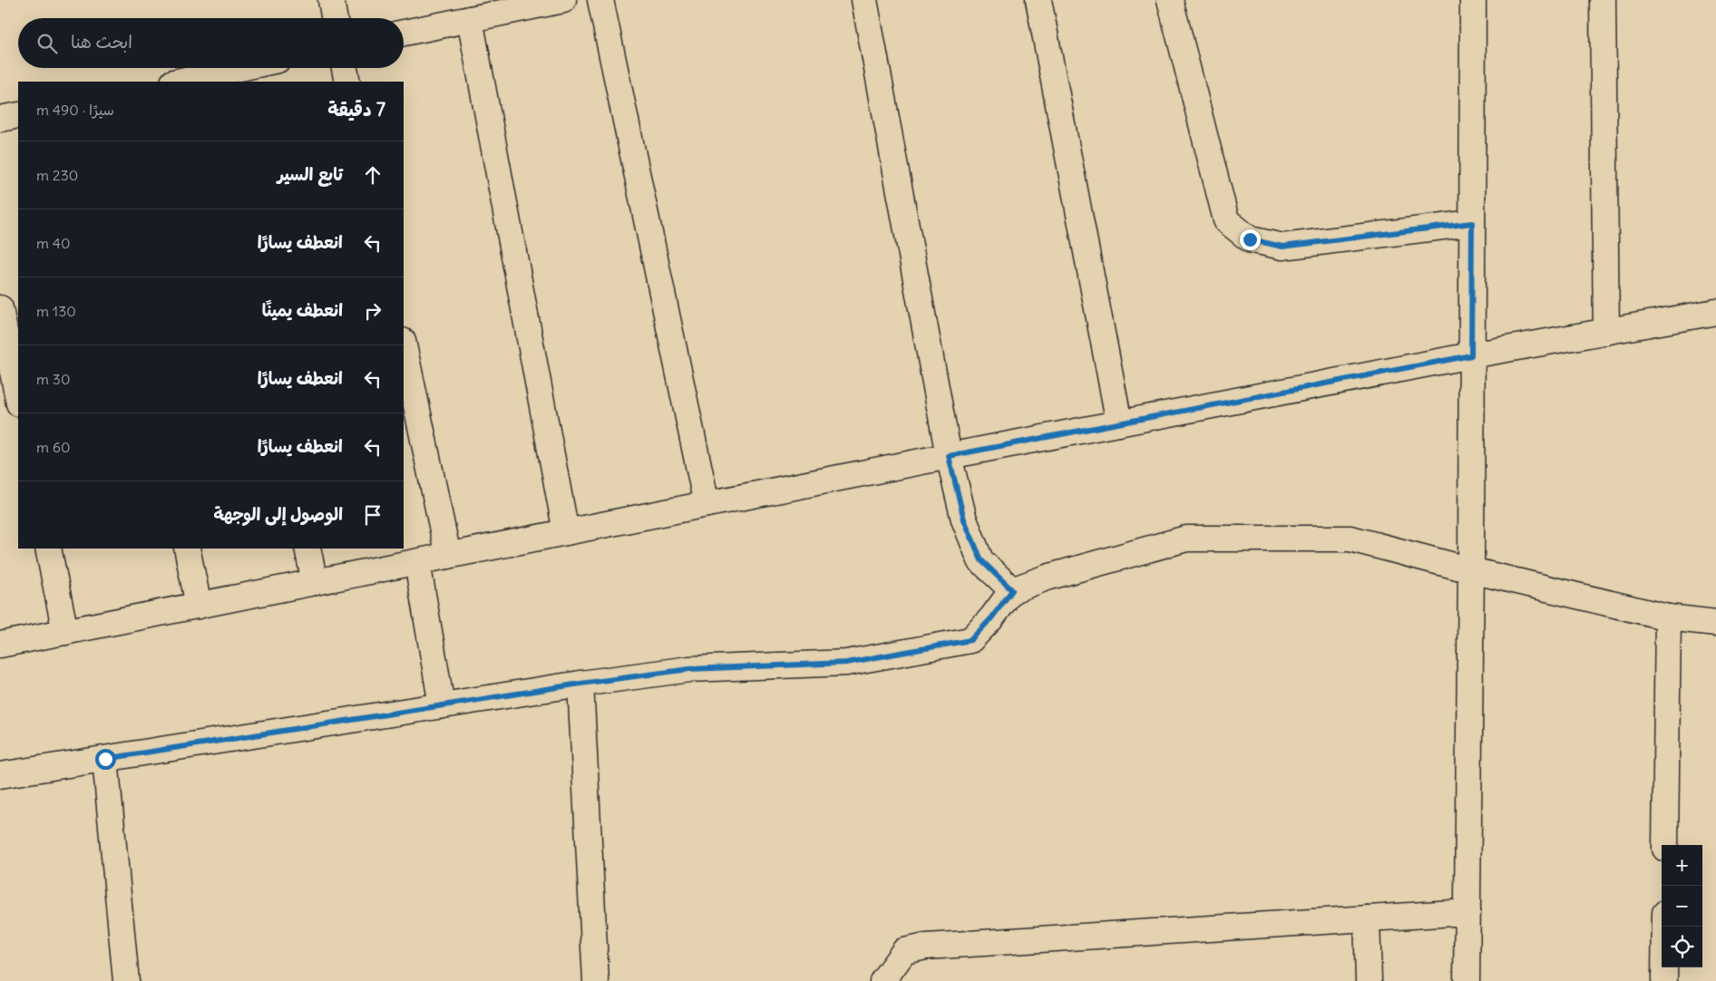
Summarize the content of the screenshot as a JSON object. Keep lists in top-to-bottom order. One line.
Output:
{"page":{"search":"ابحث هنا","heading":["7 دقيقة","سيرًا · 490 m"],"list":[["تابع السير","230 m"],["انعطف يسارًا","40 m"],["انعطف يمينًا","130 m"],["انعطف يسارًا","30 m"],["انعطف يسارًا","60 m"],"الوصول إلى الوجهة"],"map_buttons":["+","−"]}}
